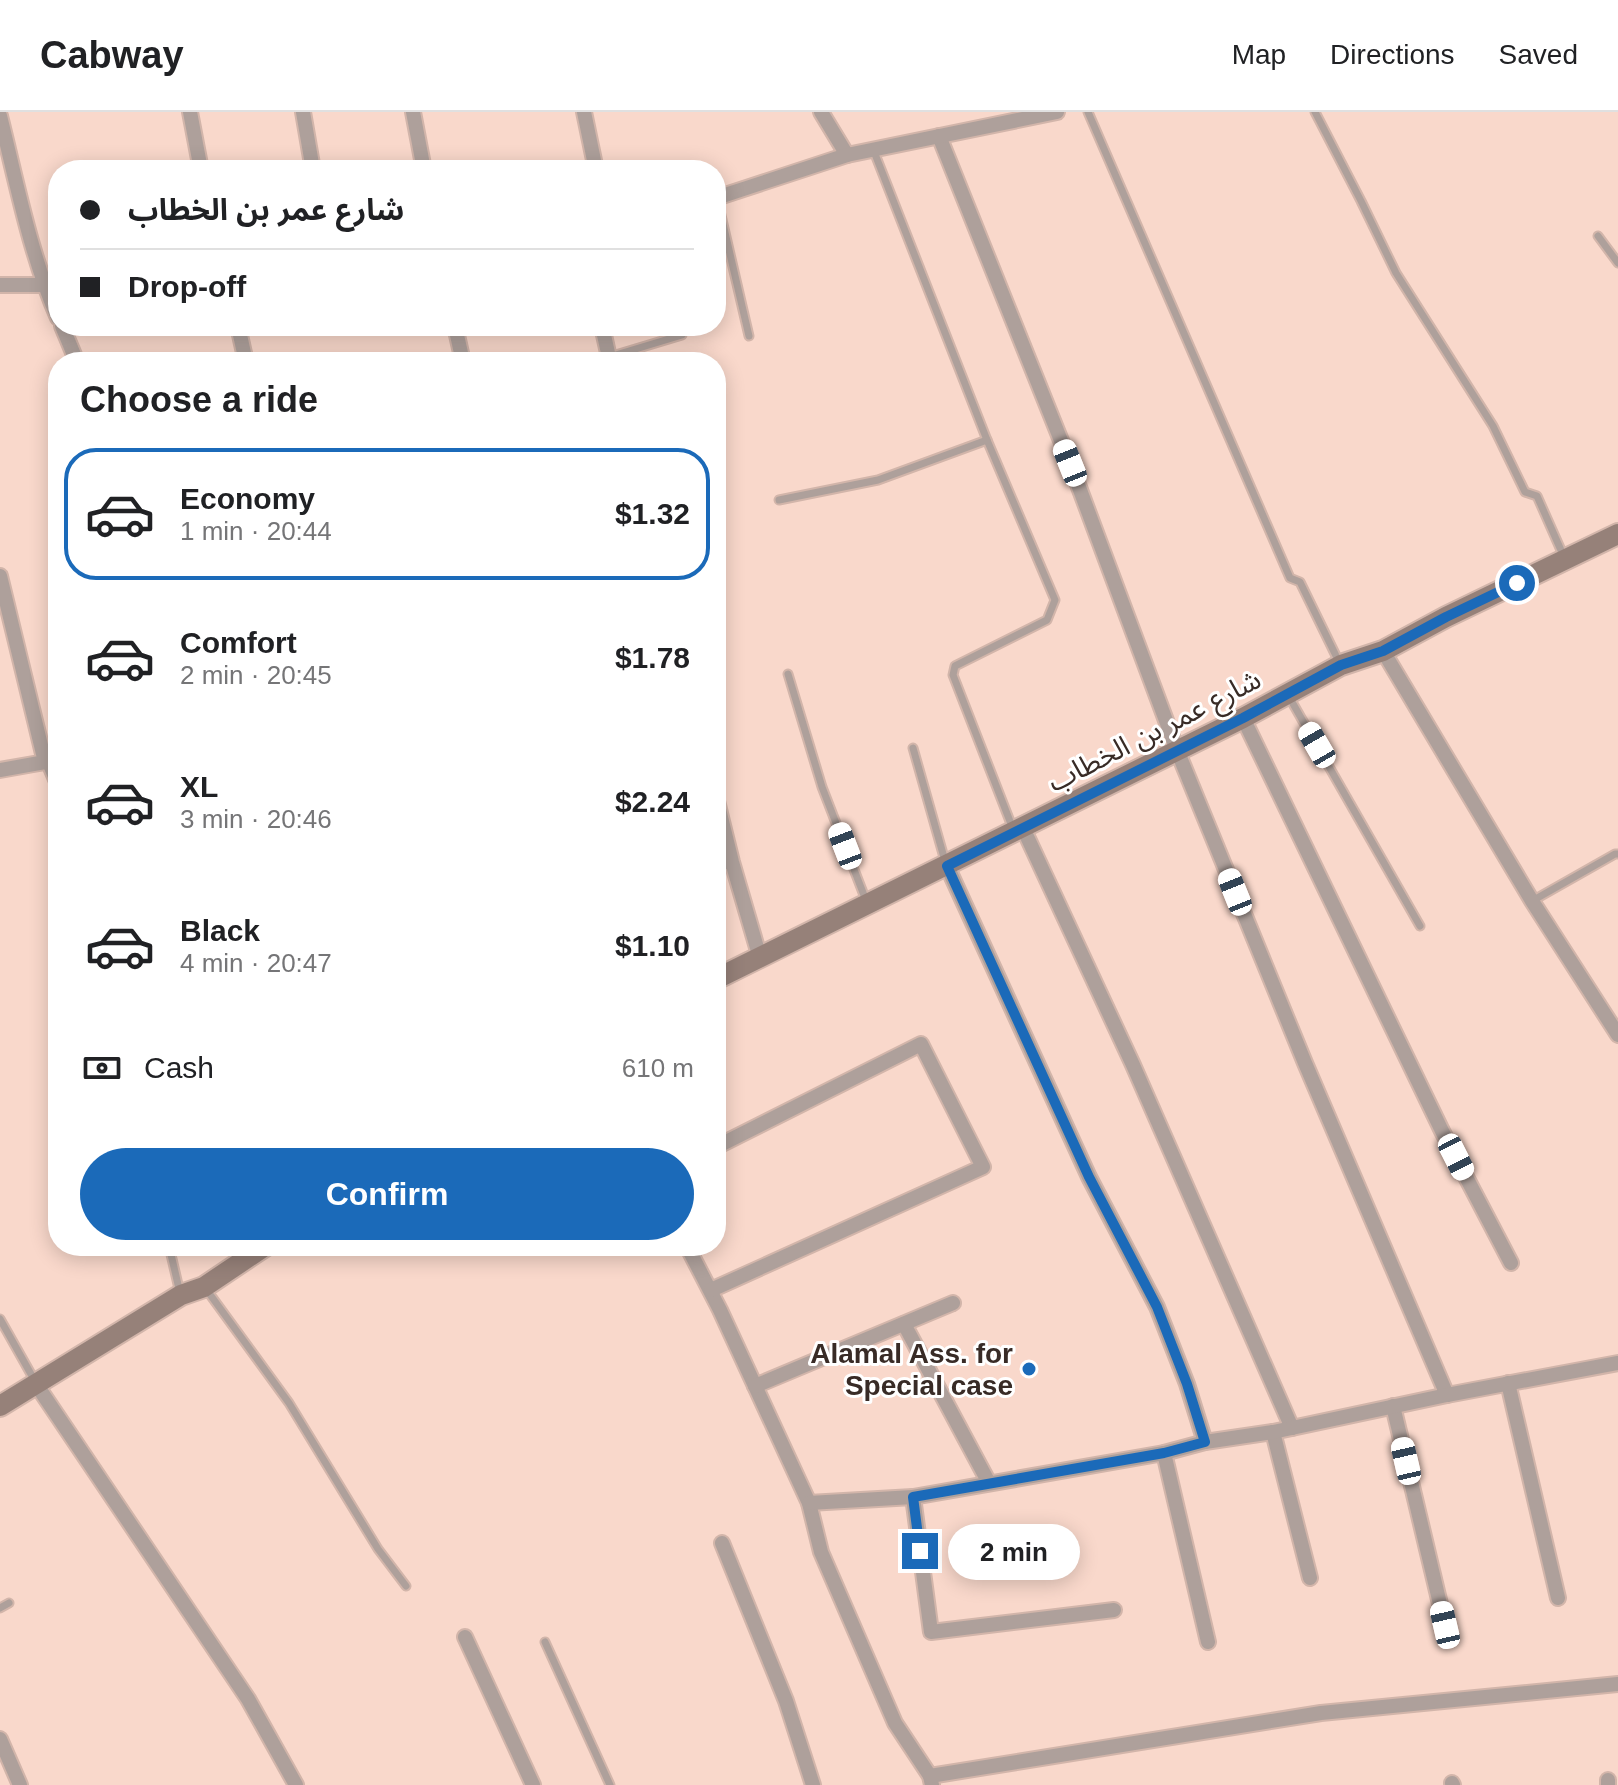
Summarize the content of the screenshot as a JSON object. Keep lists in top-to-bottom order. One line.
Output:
{"streets":{"main road":["شارع عمر بن الخطاب"]},"places":["Alamal Ass. for Special case"],"page":{"header":"Cabway","nav":["Map","Directions","Saved"],"banner":["شارع عمر بن الخطاب","Drop-off"],"heading":"Choose a ride","list":[{"name":"Economy","note":"1 min · 20:44","value":"$1.32"},{"name":"Comfort","note":"2 min · 20:45","value":"$1.78"},{"name":"XL","note":"3 min · 20:46","value":"$2.24"},{"name":"Black","note":"4 min · 20:47","value":"$1.10"}],"pay":["Cash","610 m"],"buttons":"Confirm","bubble":"2 min"}}
